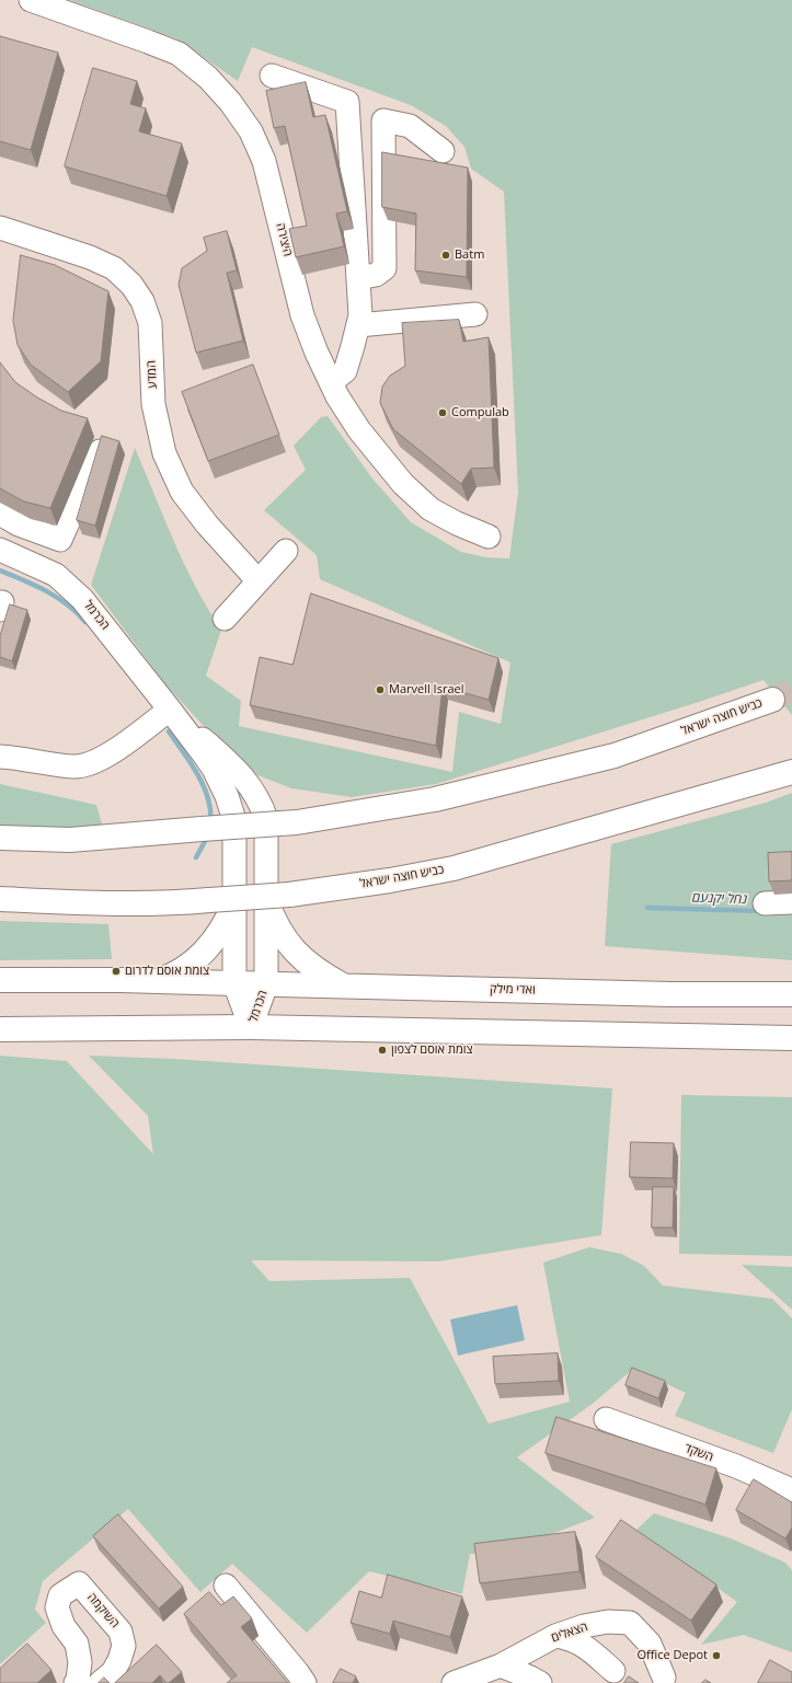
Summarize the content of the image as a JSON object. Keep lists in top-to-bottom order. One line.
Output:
{"streets":{"main road":["כביש חוצה ישראל","ואדי מילק"],"street":["היצירה","המדע","הכרמל","השקד","השיקמה","הצאלים"]},"crossings":[["הכרמל","ואדי מילק"]],"water":["נחל יקנעם"],"places":["Batm","Compulab","Marvell Israel","צומת אוסם לדרום","צומת אוסם לצפון","Office Depot"]}
